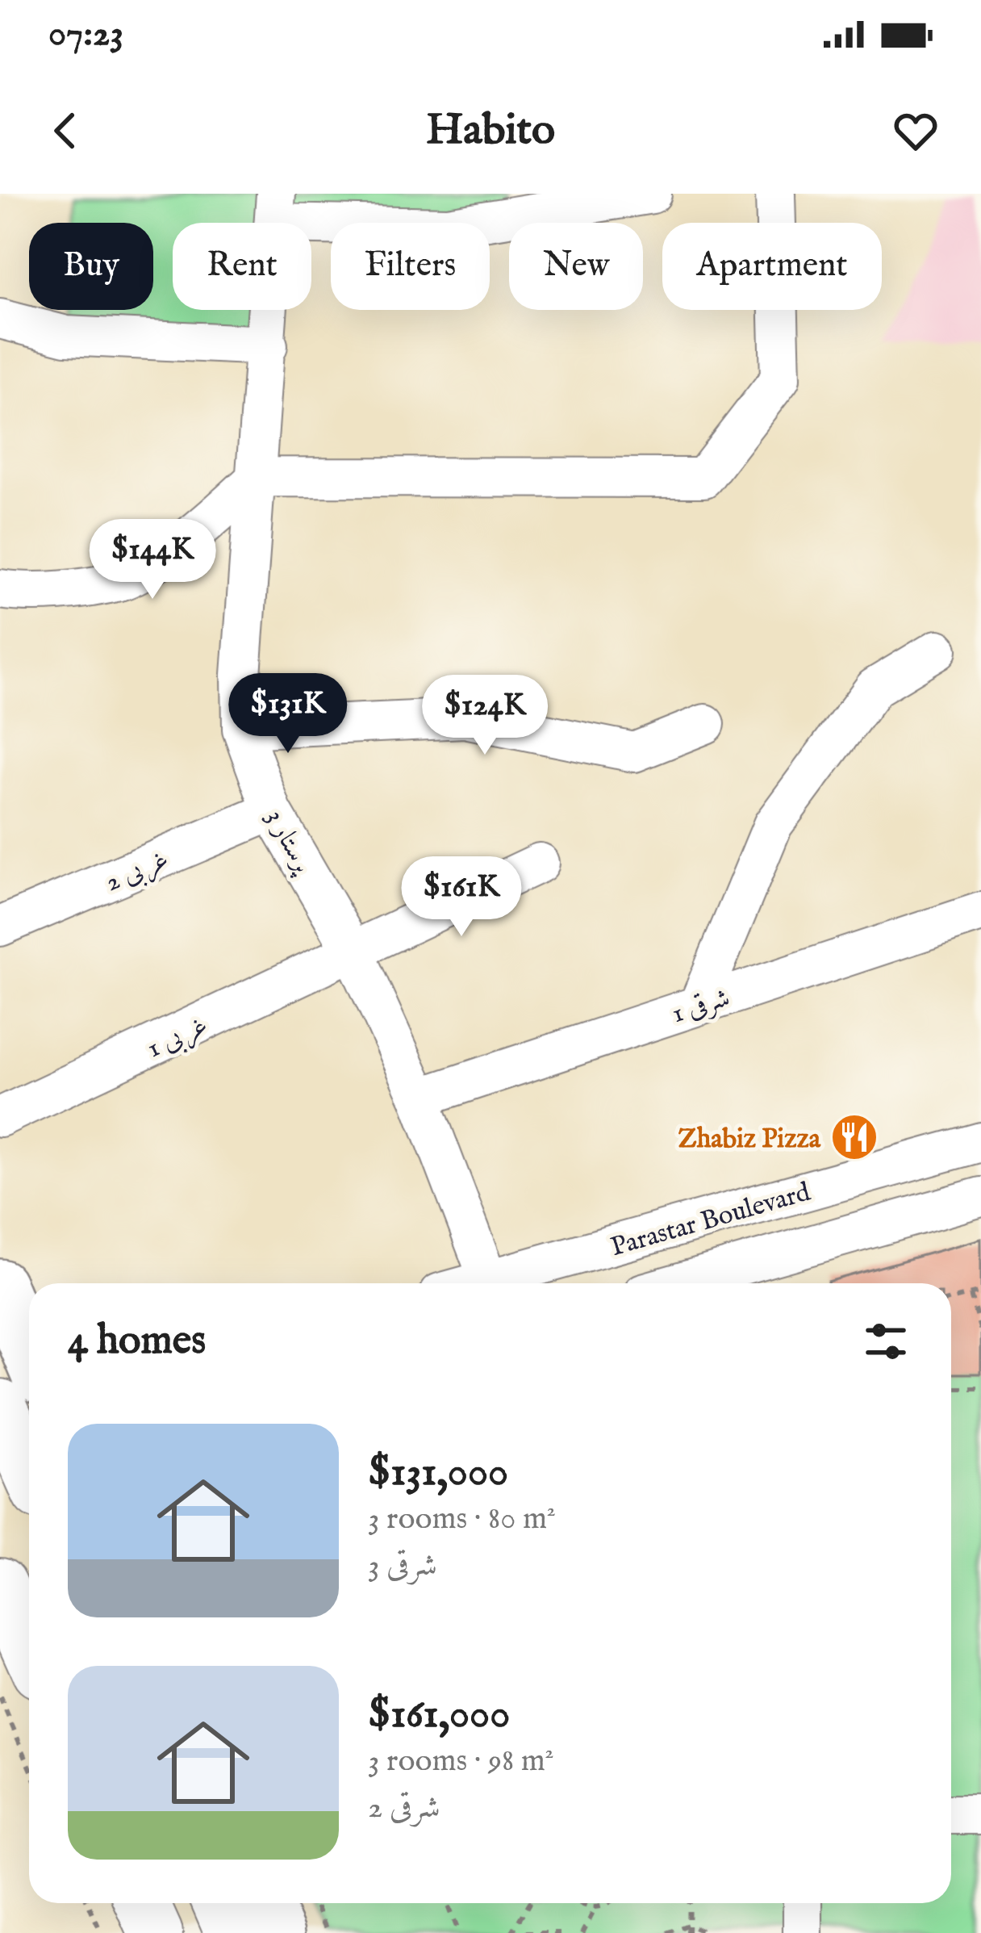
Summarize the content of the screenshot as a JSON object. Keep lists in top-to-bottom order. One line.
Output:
{"streets":{"street":["پرستار 3","غربی 2","شرقی 1","غربی 1","Parastar Boulevard"]},"crossings":[["پرستار 3","غربی 2"],["پرستار 3","شرقی 1"],["پرستار 3","غربی 1"],["پرستار 3","Parastar Boulevard"]],"places":{"restaurant":["Zhabiz Pizza"]},"page":{"status":"07:23","header":"Habito","chip":["Buy","Rent","Filters","New","Apartment"],"price":["$144K","$131K","$124K","$161K"],"heading":"4 homes","list":[{"name":"$131,000","note":"3 rooms · 80 m² · شرقی 3"},{"name":"$161,000","note":"3 rooms · 98 m² · شرقی 2"}]}}
